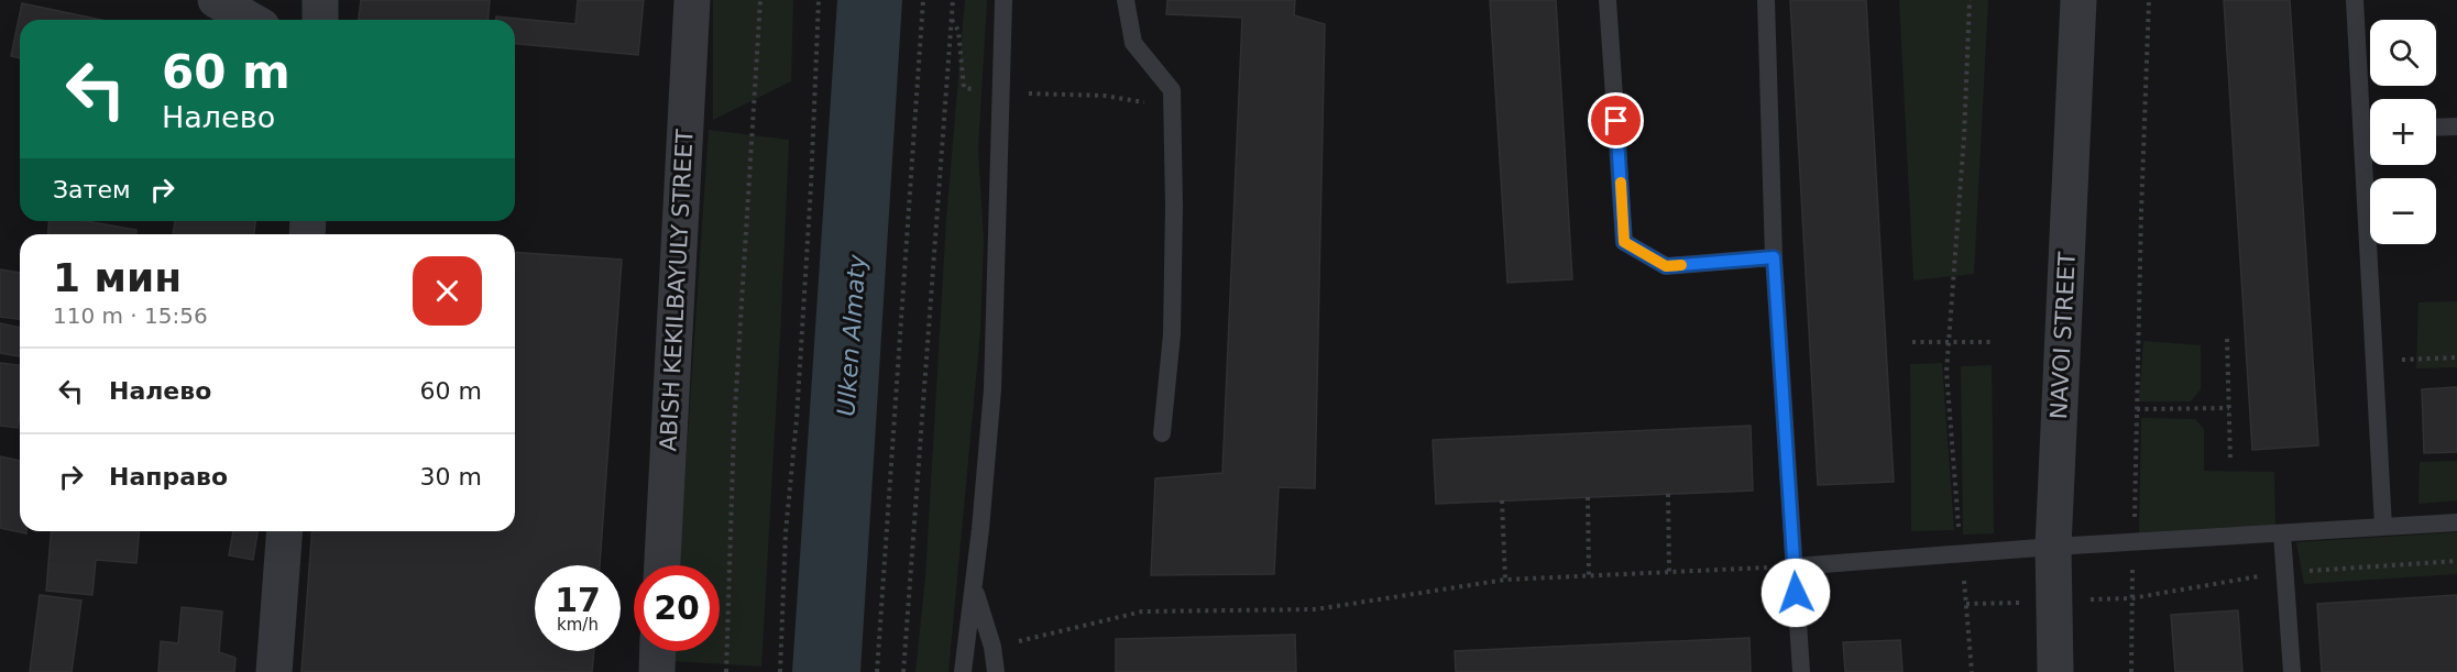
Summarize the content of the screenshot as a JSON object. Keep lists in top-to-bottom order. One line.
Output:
{"streets":{"street":["ABISH KEKILBAYULY STREET","NAVOI STREET"]},"water":["Ulken Almaty"],"page":{"map_buttons":["+","−"],"turn":["60 m","Налево"],"then":"Затем","heading":["1 мин","110 m · 15:56"],"list":[{"name":"Налево","value":"60 m"},{"name":"Направо","value":"30 m"}],"speed":"17 km/h","limit":"20"}}
